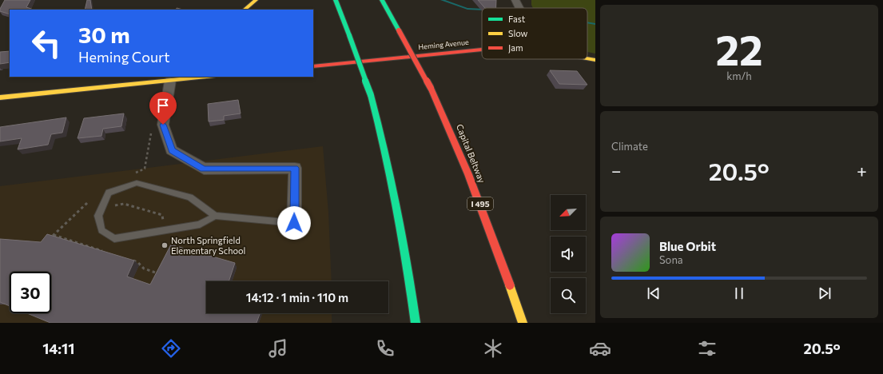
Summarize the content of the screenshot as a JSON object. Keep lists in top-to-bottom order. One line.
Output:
{"streets":{"main road":["Heming Avenue","Capital Beltway","I 495"]},"places":["North Springfield Elementary School"],"legend":["Fast","Slow","Jam"],"north":"bottom left","page":{"tile":[["22","km/h"],"Climate"],"turn":["30 m","Heming Court"],"heat":["−","20.5°","+"],"song":["Blue Orbit","Sona"],"limit":"30","trip":"14:12 · 1 min · 110 m","tabs":["14:11","20.5°"]}}
